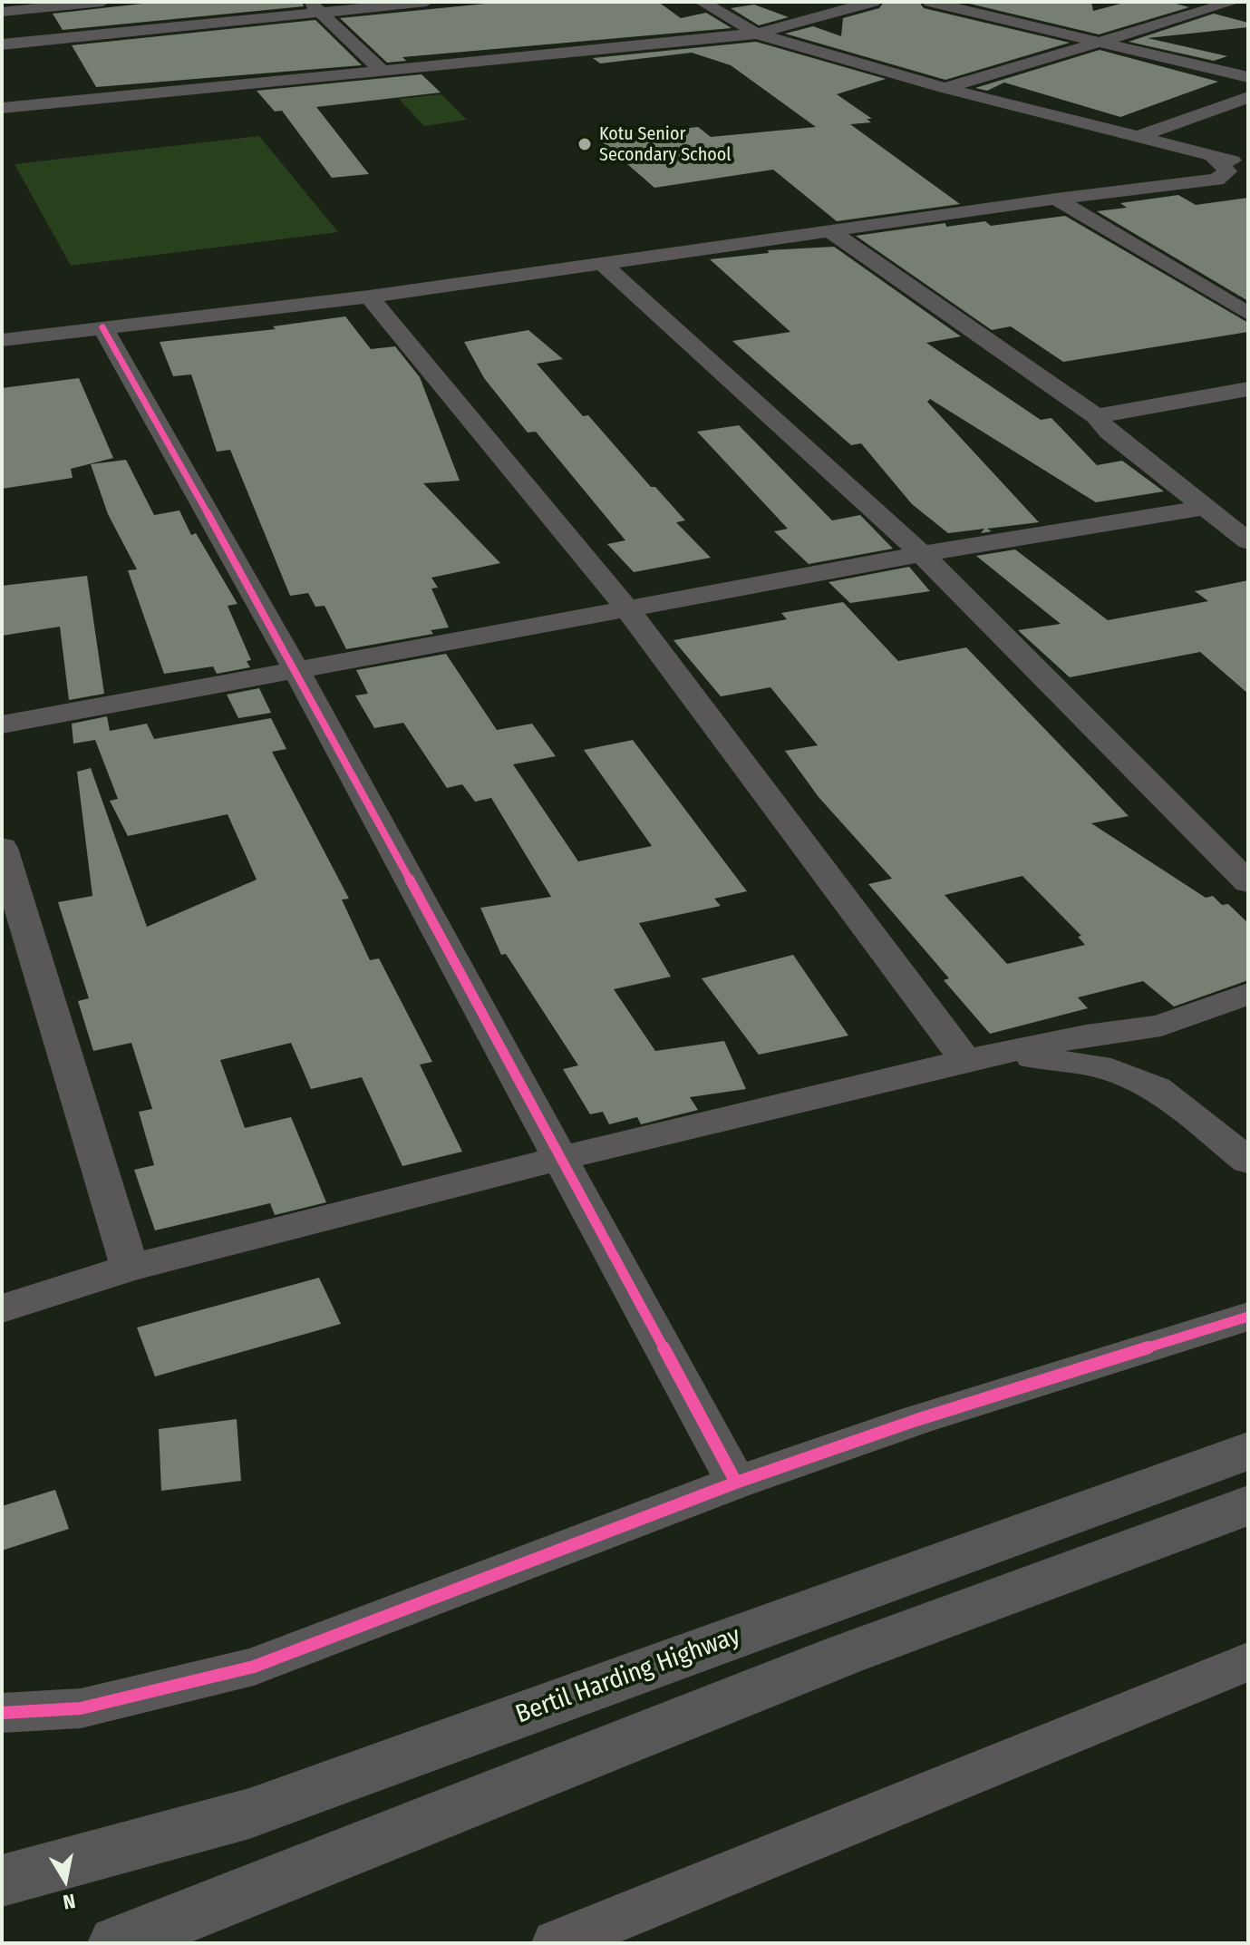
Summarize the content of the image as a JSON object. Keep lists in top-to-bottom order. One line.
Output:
{"streets":{"main road":["Bertil Harding Highway"]},"places":["Kotu Senior Secondary School"],"north":"bottom"}
